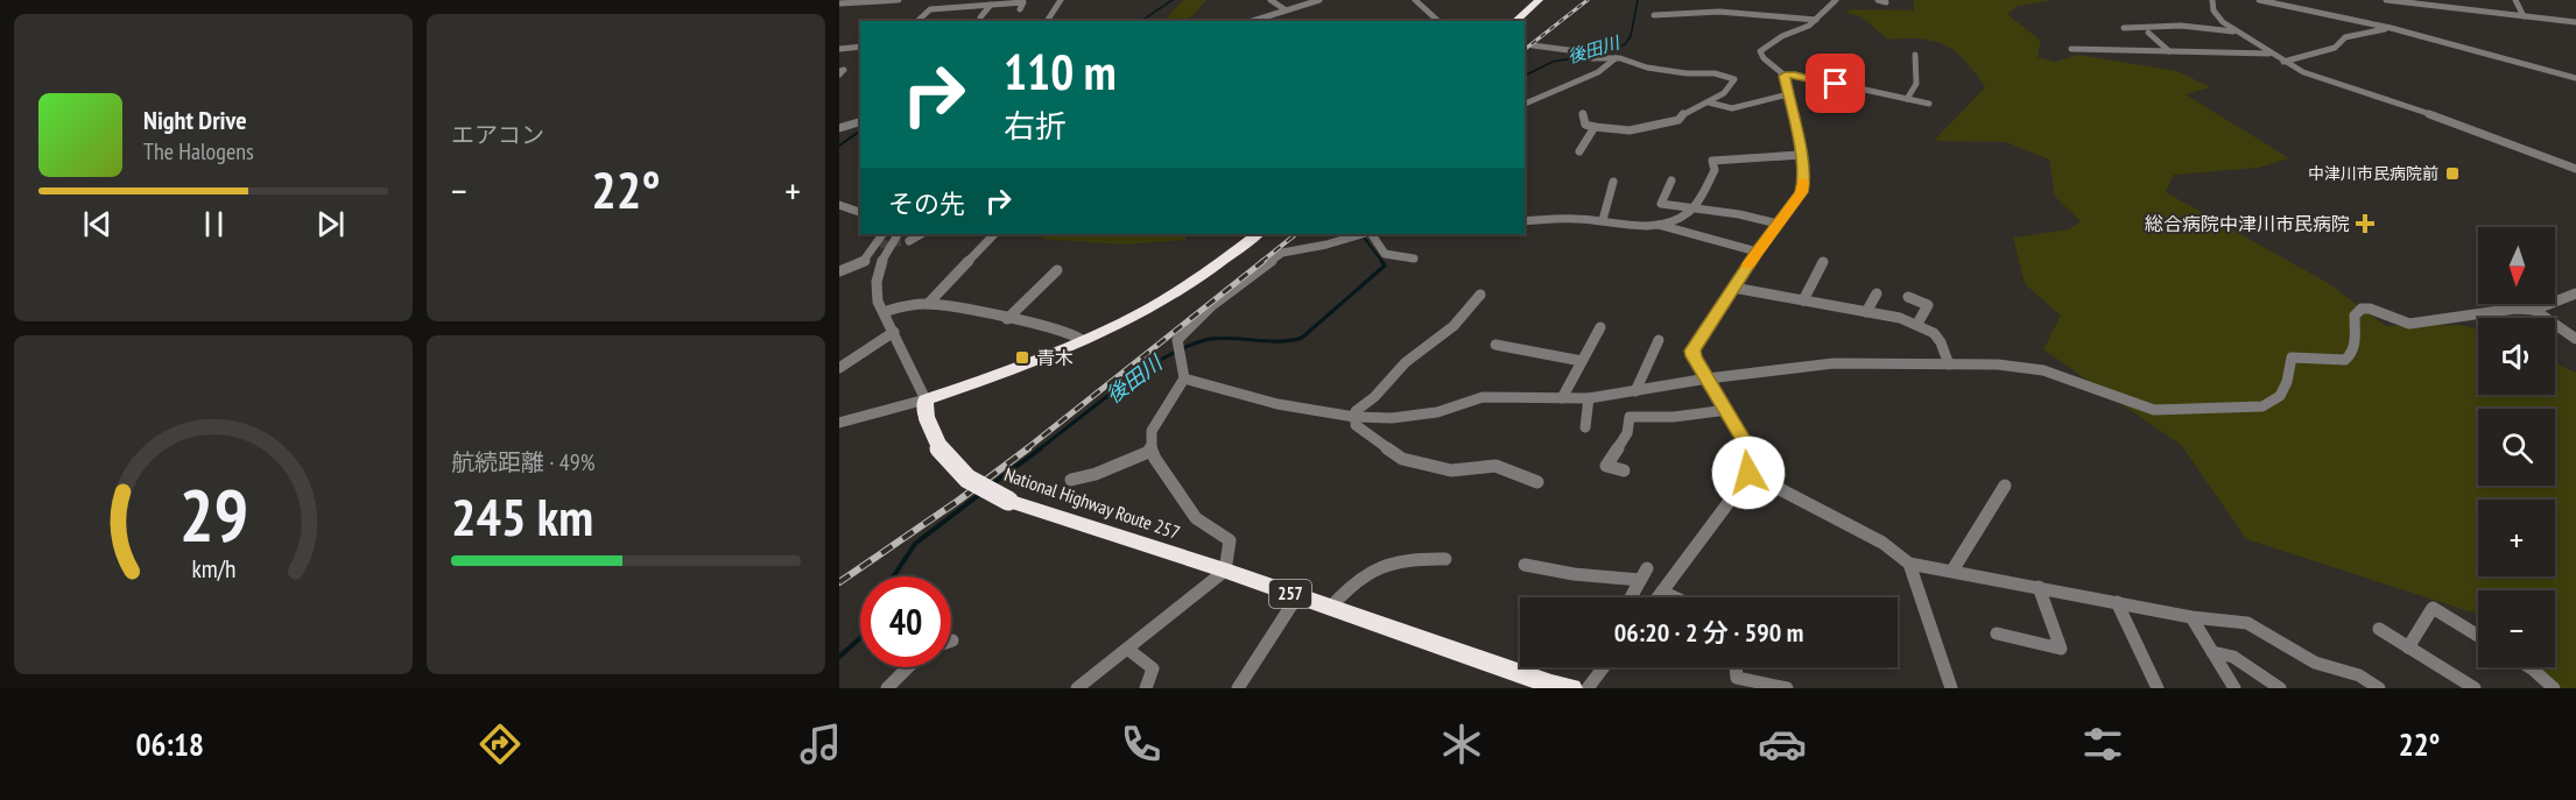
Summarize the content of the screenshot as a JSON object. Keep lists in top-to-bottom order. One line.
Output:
{"streets":{"highway":["National Highway Route 257","257"]},"water":["後田川"],"places":{"transit":["中津川市民病院前","青木"],"health":["総合病院中津川市民病院"]},"north":"bottom","page":{"tile":["エアコン",["航続距離 · 49%","245 km"]],"turn":["110 m","右折"],"song":["Night Drive","The Halogens"],"heat":["−","22°","+"],"then":"その先","map_buttons":["+","−"],"limit":"40","trip":"06:20 · 2 分 · 590 m","tabs":["06:18","22°"],"gauge":["29","km/h"]}}
